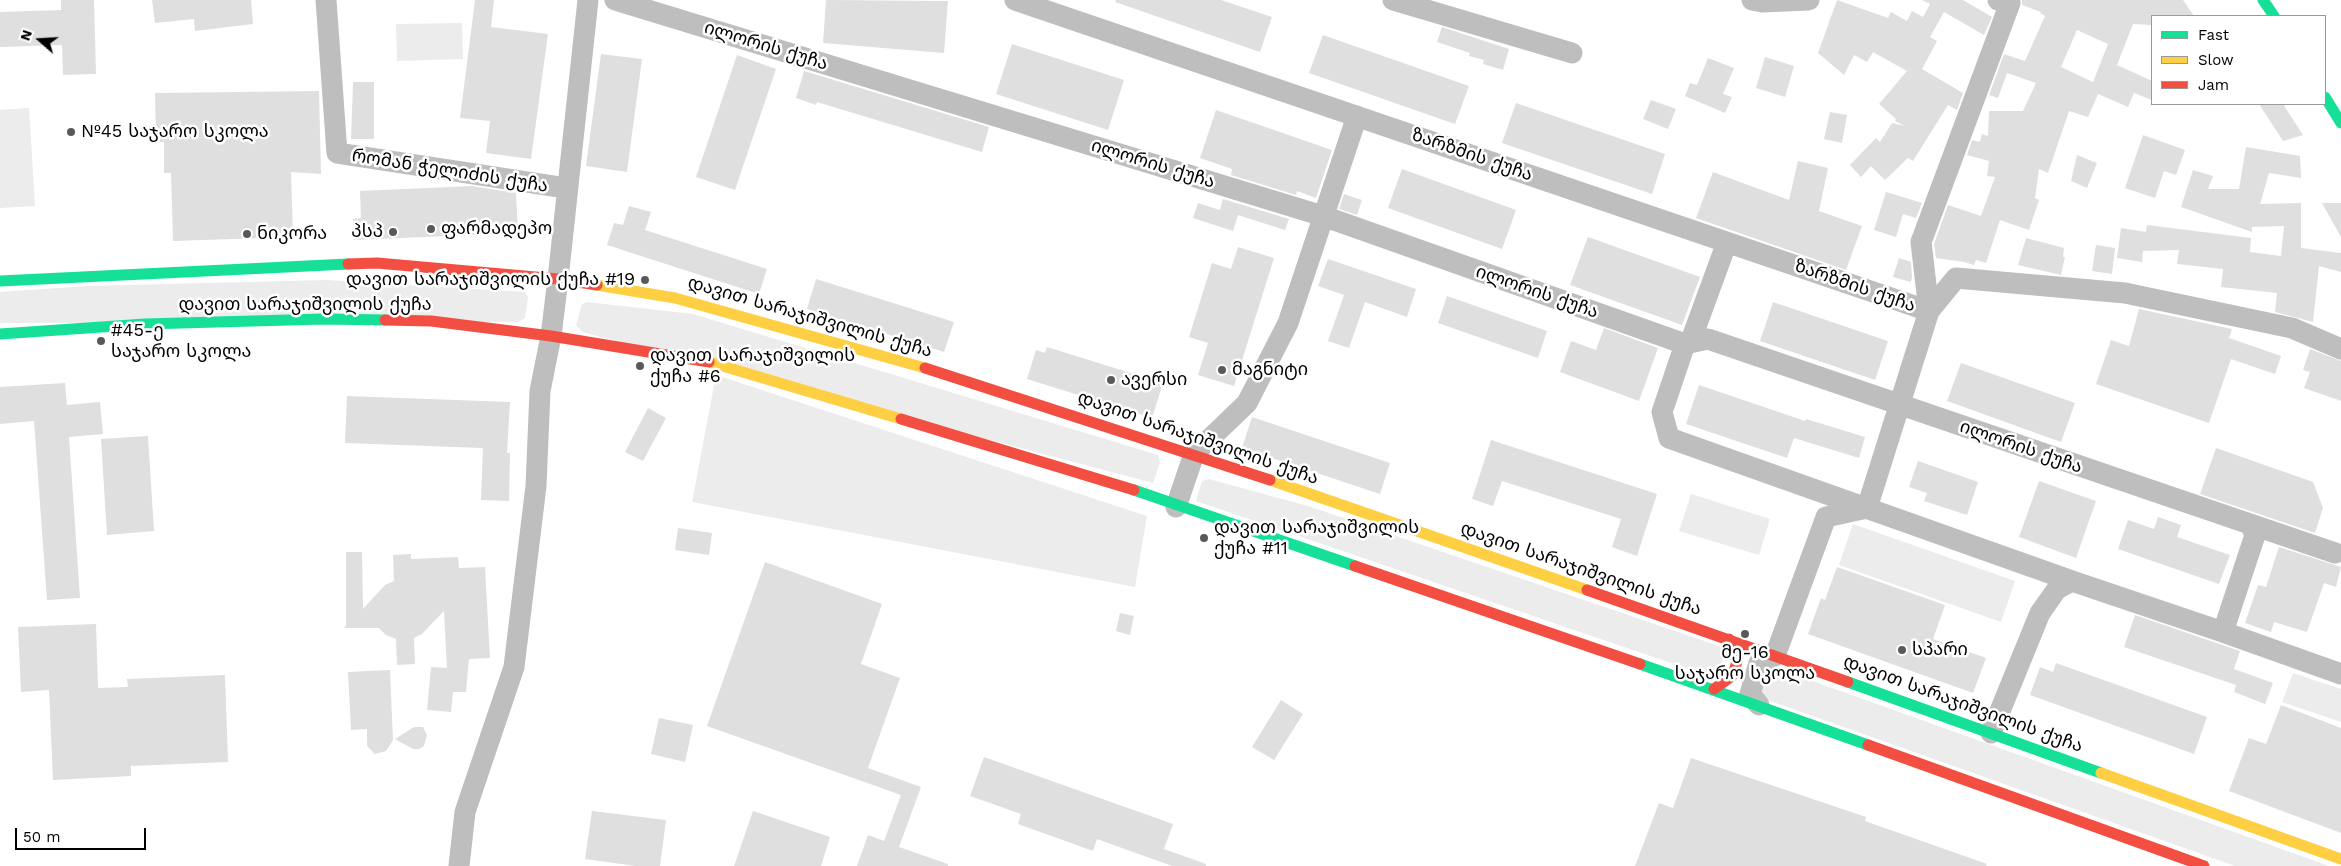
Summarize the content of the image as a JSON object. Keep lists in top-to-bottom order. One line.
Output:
{"streets":{"main road":["დავით სარაჯიშვილის ქუჩა"],"street":["ილორის ქუჩა","ზარზმის ქუჩა","რომან ჭელიძის ქუჩა"]},"places":["№45 საჯარო სკოლა","ფარმადეპო","პსპ","ნიკორა","დავით სარაჯიშვილის ქუჩა #19","#45-ე საჯარო სკოლა","დავით სარაჯიშვილის ქუჩა #6","მაგნიტი","ავერსი","დავით სარაჯიშვილის ქუჩა #11","მე-16 საჯარო სკოლა","სპარი"],"legend":["Fast","Slow","Jam"],"scale_bar":"50 m","north":"left"}
